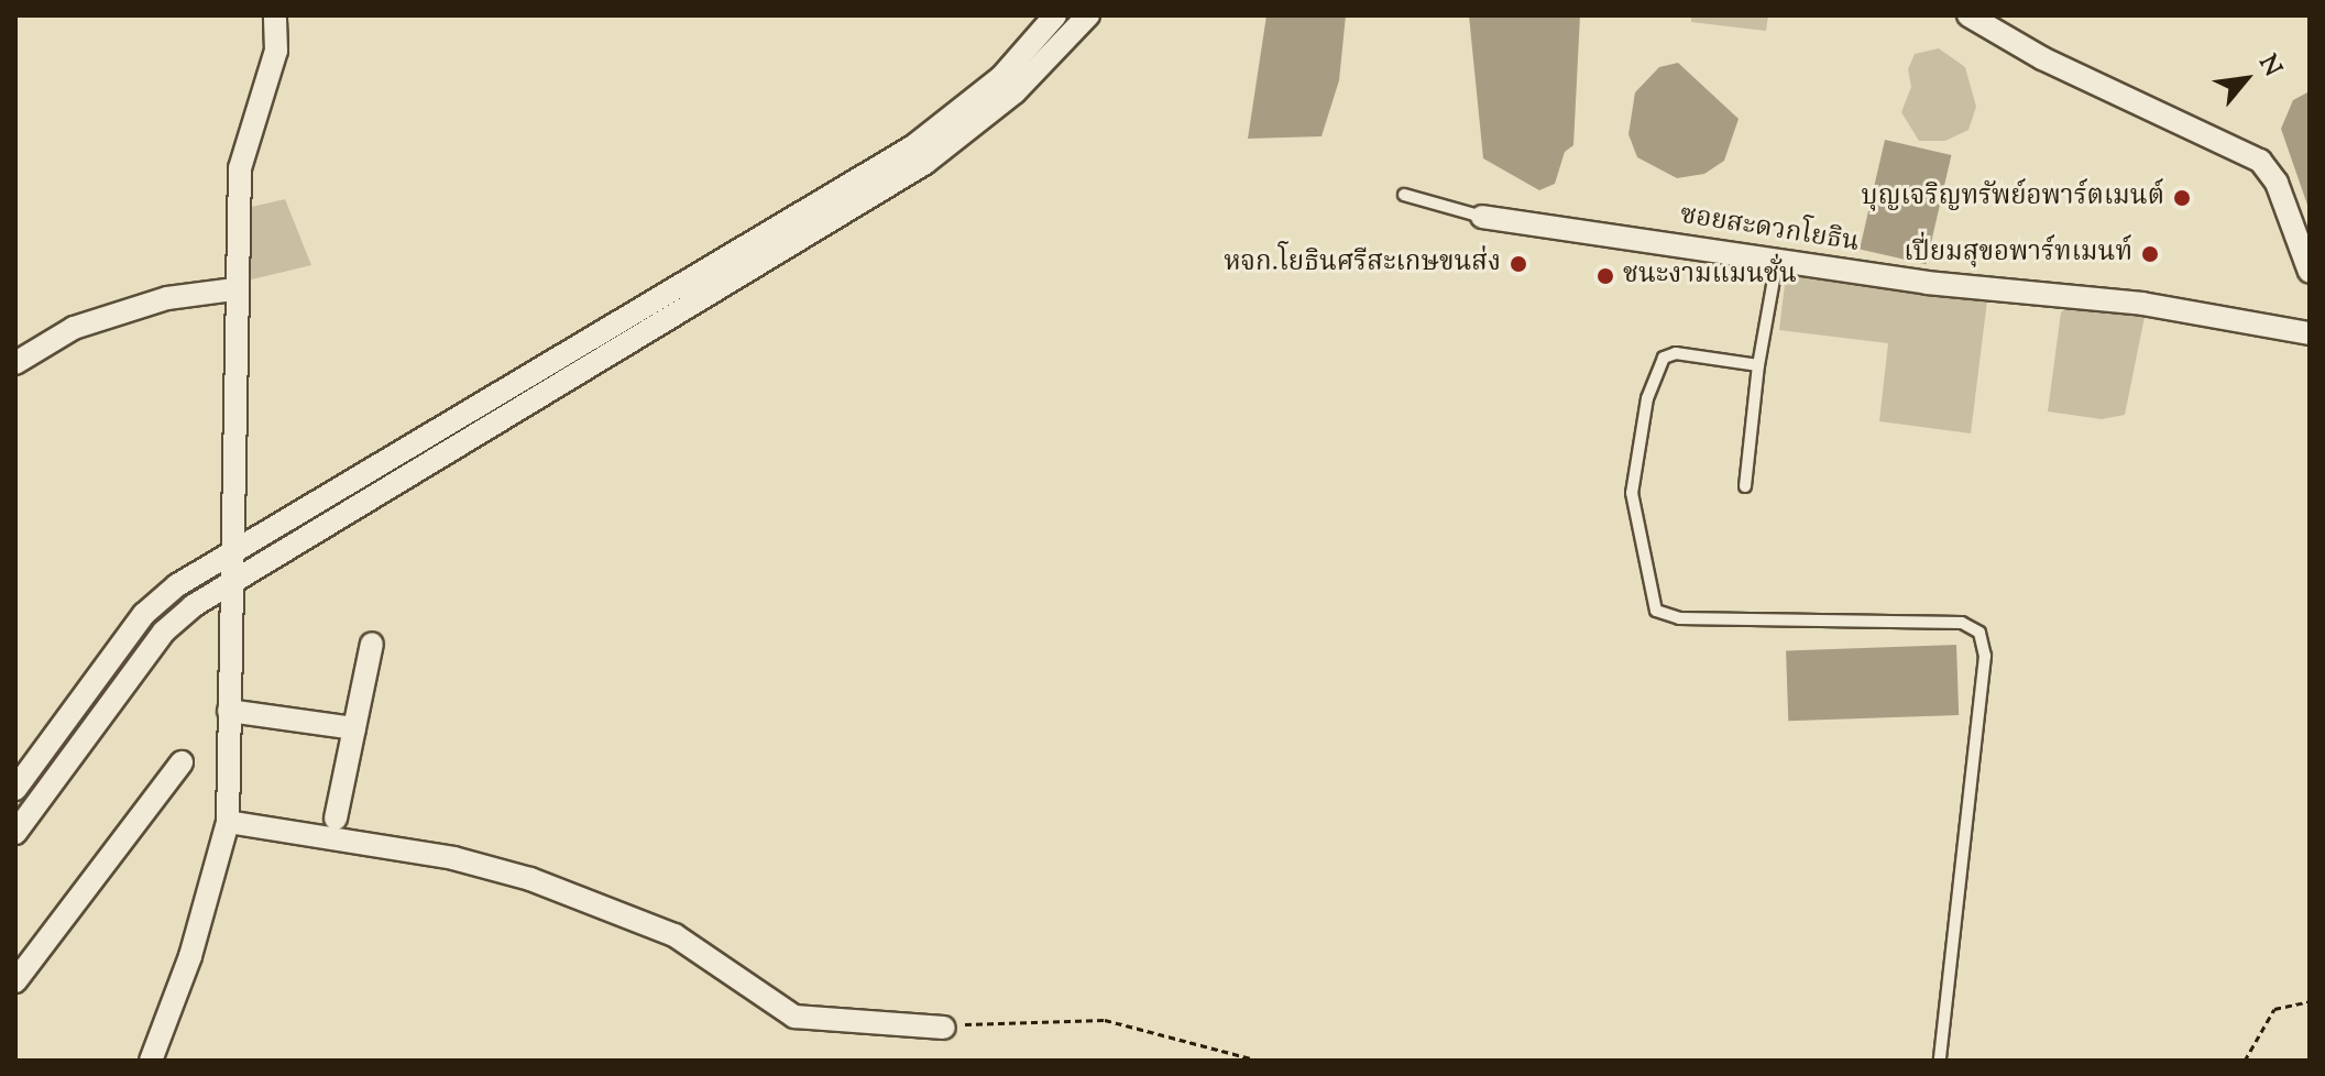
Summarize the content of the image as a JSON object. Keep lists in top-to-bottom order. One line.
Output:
{"streets":{"street":["ซอยสะดวกโยธิน"]},"places":["บุญเจริญทรัพย์อพาร์ตเมนต์","เปี่ยมสุขอพาร์ทเมนท์","หจก.โยธินศรีสะเกษขนส่ง","ชนะงามแมนชั่น"],"north":"top right"}
